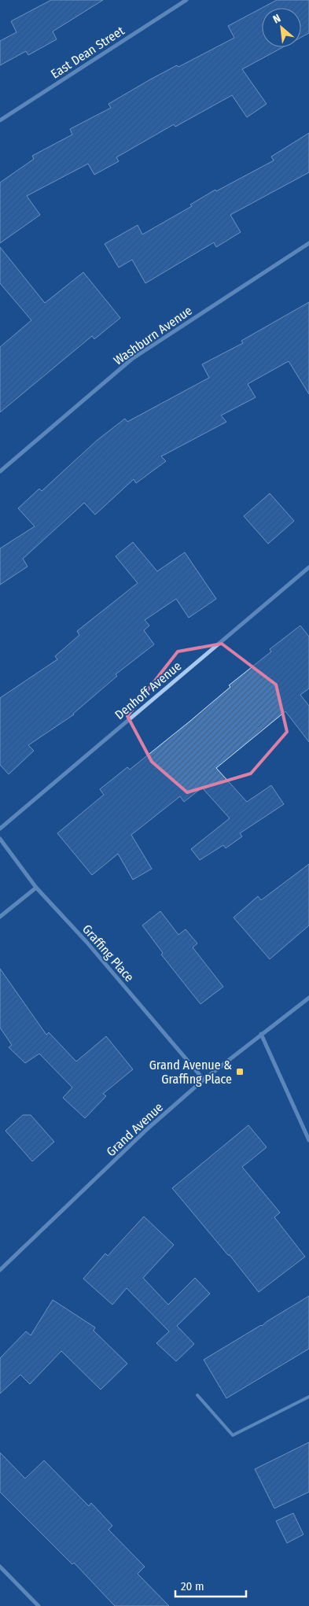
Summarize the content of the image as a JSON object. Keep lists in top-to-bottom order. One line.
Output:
{"streets":{"street":["East Dean Street","Washburn Avenue","Denhoff Avenue","Graffing Place","Grand Avenue"]},"crossings":[["Graffing Place","Grand Avenue"]],"places":{"transit":["Grand Avenue & Graffing Place"]},"scale_bar":"20 m","north":"top left"}
